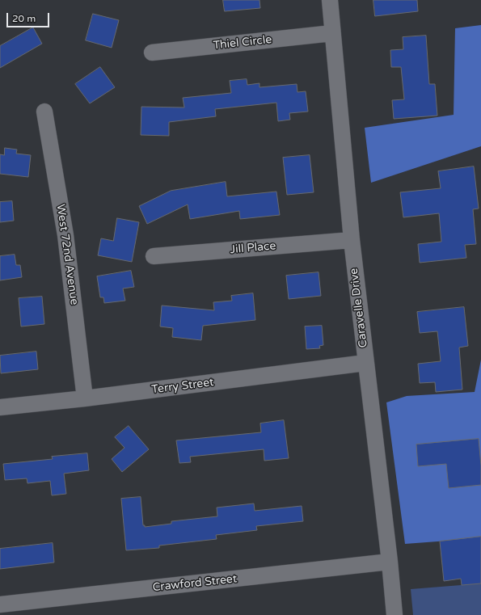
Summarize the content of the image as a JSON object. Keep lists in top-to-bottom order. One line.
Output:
{"streets":{"street":["Thiel Circle","Jill Place","West 72nd Avenue","Caravelle Drive","Terry Street","Crawford Street"]},"crossings":[["Thiel Circle","Caravelle Drive"],["Jill Place","Caravelle Drive"],["West 72nd Avenue","Terry Street"],["Caravelle Drive","Terry Street"],["Caravelle Drive","Crawford Street"]],"scale_bar":"20 m"}
